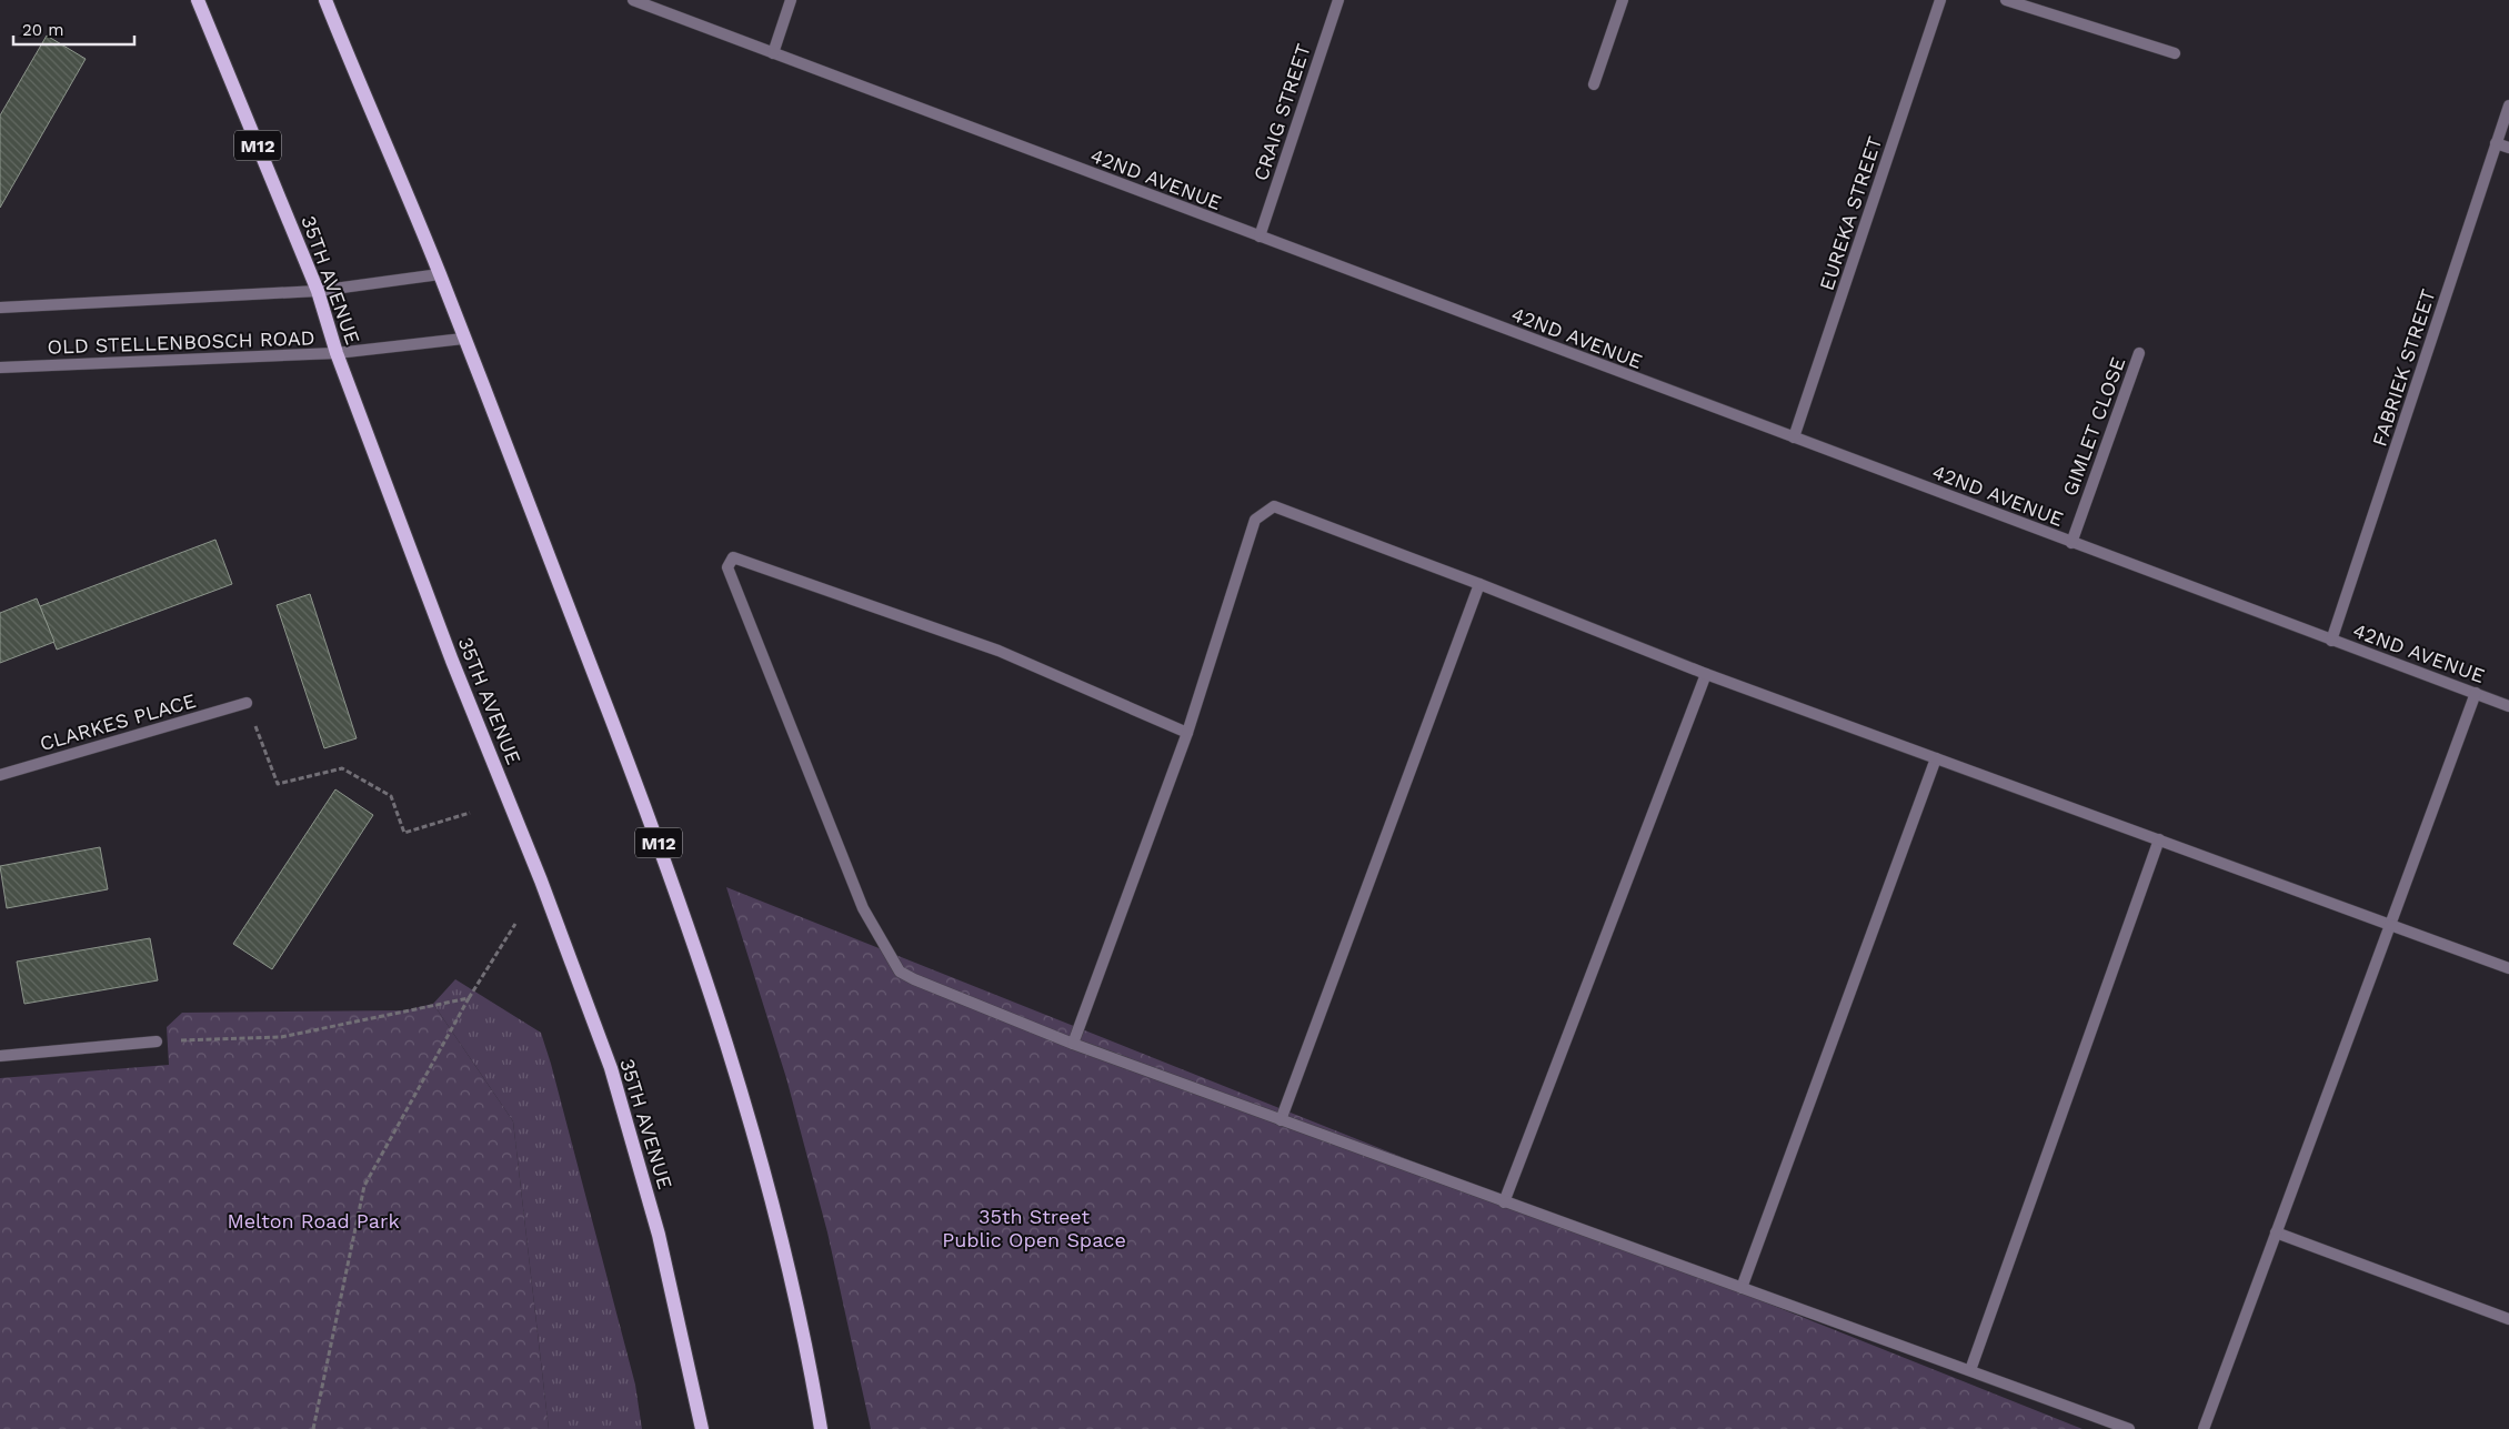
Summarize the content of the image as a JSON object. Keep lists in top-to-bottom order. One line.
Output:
{"streets":{"main road":["M12","35TH AVENUE"],"street":["CRAIG STREET","42ND AVENUE","EUREKA STREET","OLD STELLENBOSCH ROAD","FABRIEK STREET","GIMLET CLOSE","CLARKES PLACE"]},"crossings":[["CRAIG STREET","42ND AVENUE"],["M12","OLD STELLENBOSCH ROAD"],["42ND AVENUE","EUREKA STREET"],["42ND AVENUE","FABRIEK STREET"],["42ND AVENUE","GIMLET CLOSE"],["35TH AVENUE","OLD STELLENBOSCH ROAD"]],"parks":["35th Street Public Open Space","Melton Road Park"],"scale_bar":"20 m"}
